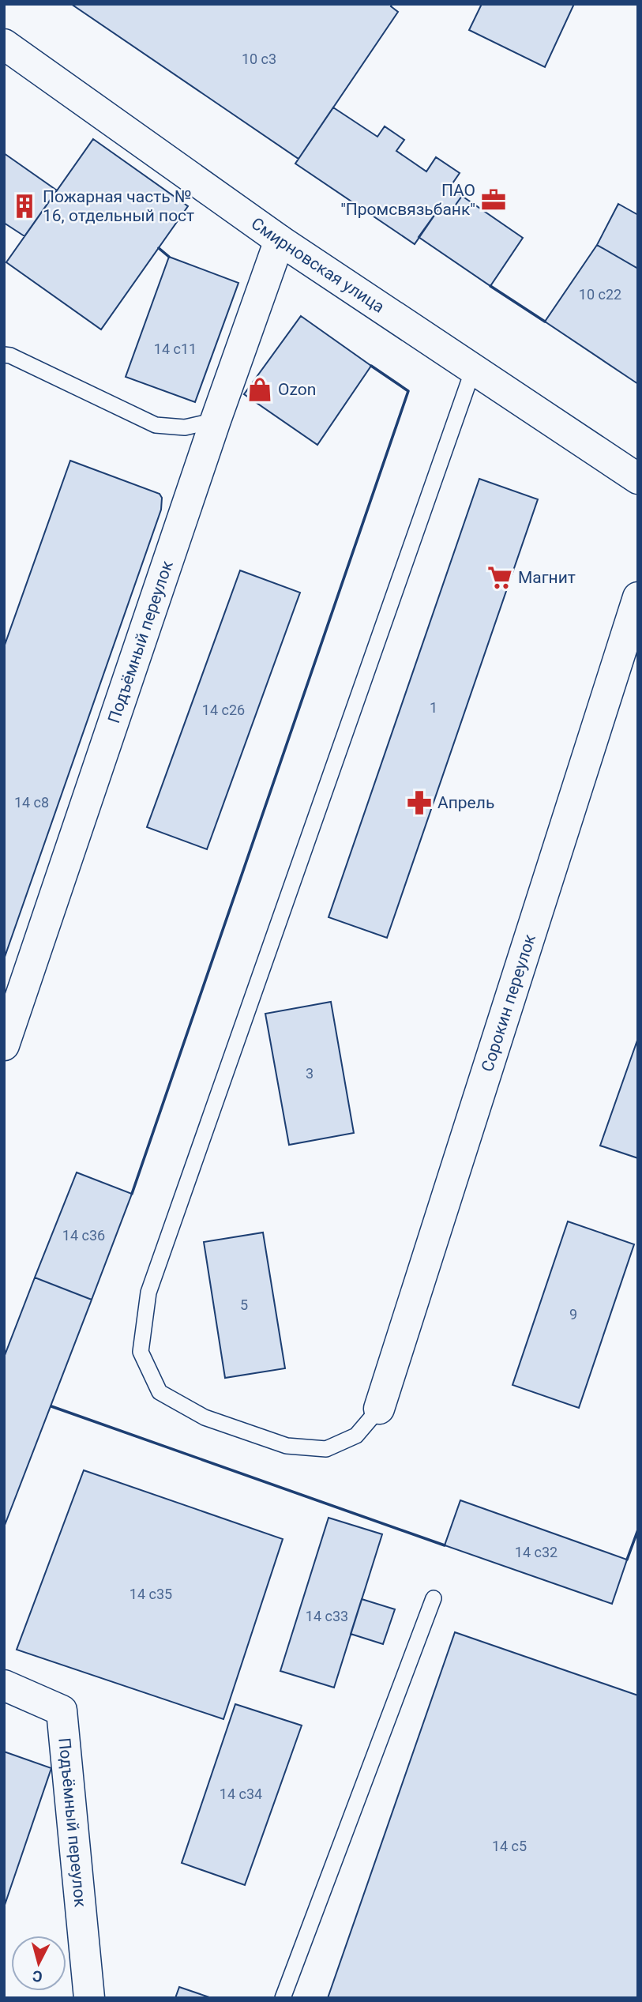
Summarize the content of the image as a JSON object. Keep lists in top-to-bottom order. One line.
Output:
{"streets":{"street":["Смирновская улица","Подъёмный переулок","Сорокин переулок"]},"crossings":[["Смирновская улица","Подъёмный переулок"]],"places":{"office":["ПАО \"Промсвязьбанк\""],"building":["Пожарная часть № 16, отдельный пост"],"shop":["Ozon"],"supermarket":["Магнит"],"pharmacy":["Апрель"]},"house_numbers":["10 с3","10 с22","14 с11","1","14 с26","14 с8","3","14 с36","5","9","14 c32","14 c35","14 c33","14 c34","14 с5"],"north":"bottom"}
